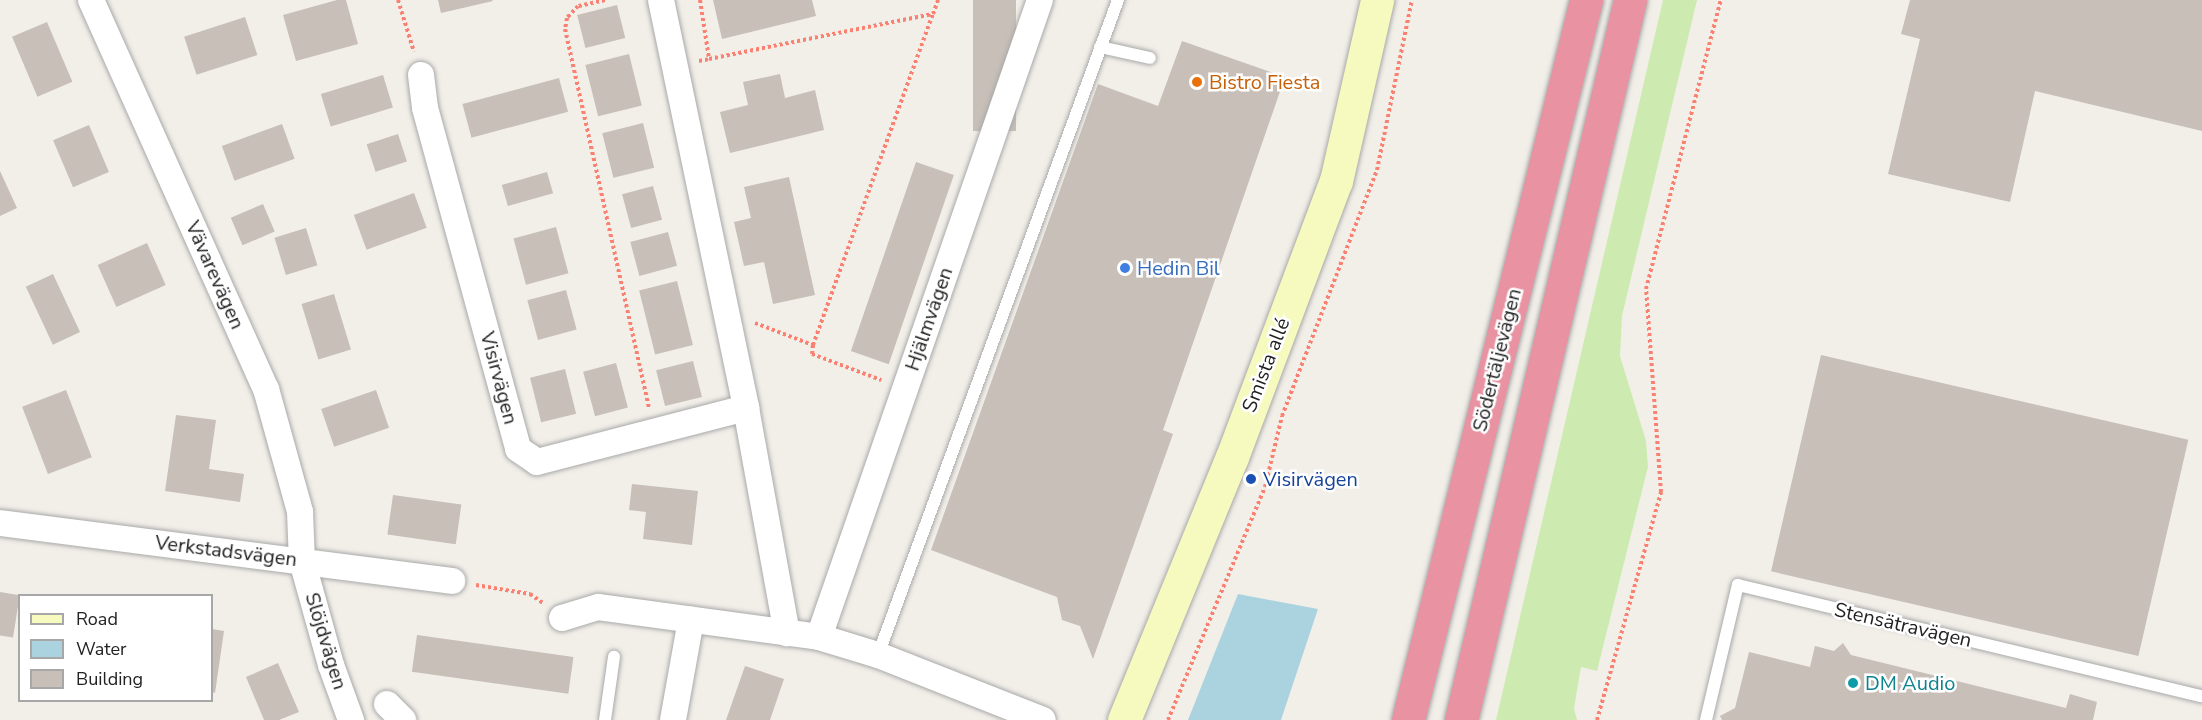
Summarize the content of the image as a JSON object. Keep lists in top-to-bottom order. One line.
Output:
{"streets":{"highway":["Södertäljevägen"],"street":["Vävarevägen","Hjälmvägen","Smista allé","Visirvägen","Verkstadsvägen","Slöjdvägen"],"lane":["Stensätravägen"]},"crossings":[["Vävarevägen","Verkstadsvägen"],["Vävarevägen","Slöjdvägen"],["Verkstadsvägen","Slöjdvägen"]],"places":["Bistro Fiesta","Hedin Bil","Visirvägen","DM Audio"],"legend":["Road","Water","Building"]}
